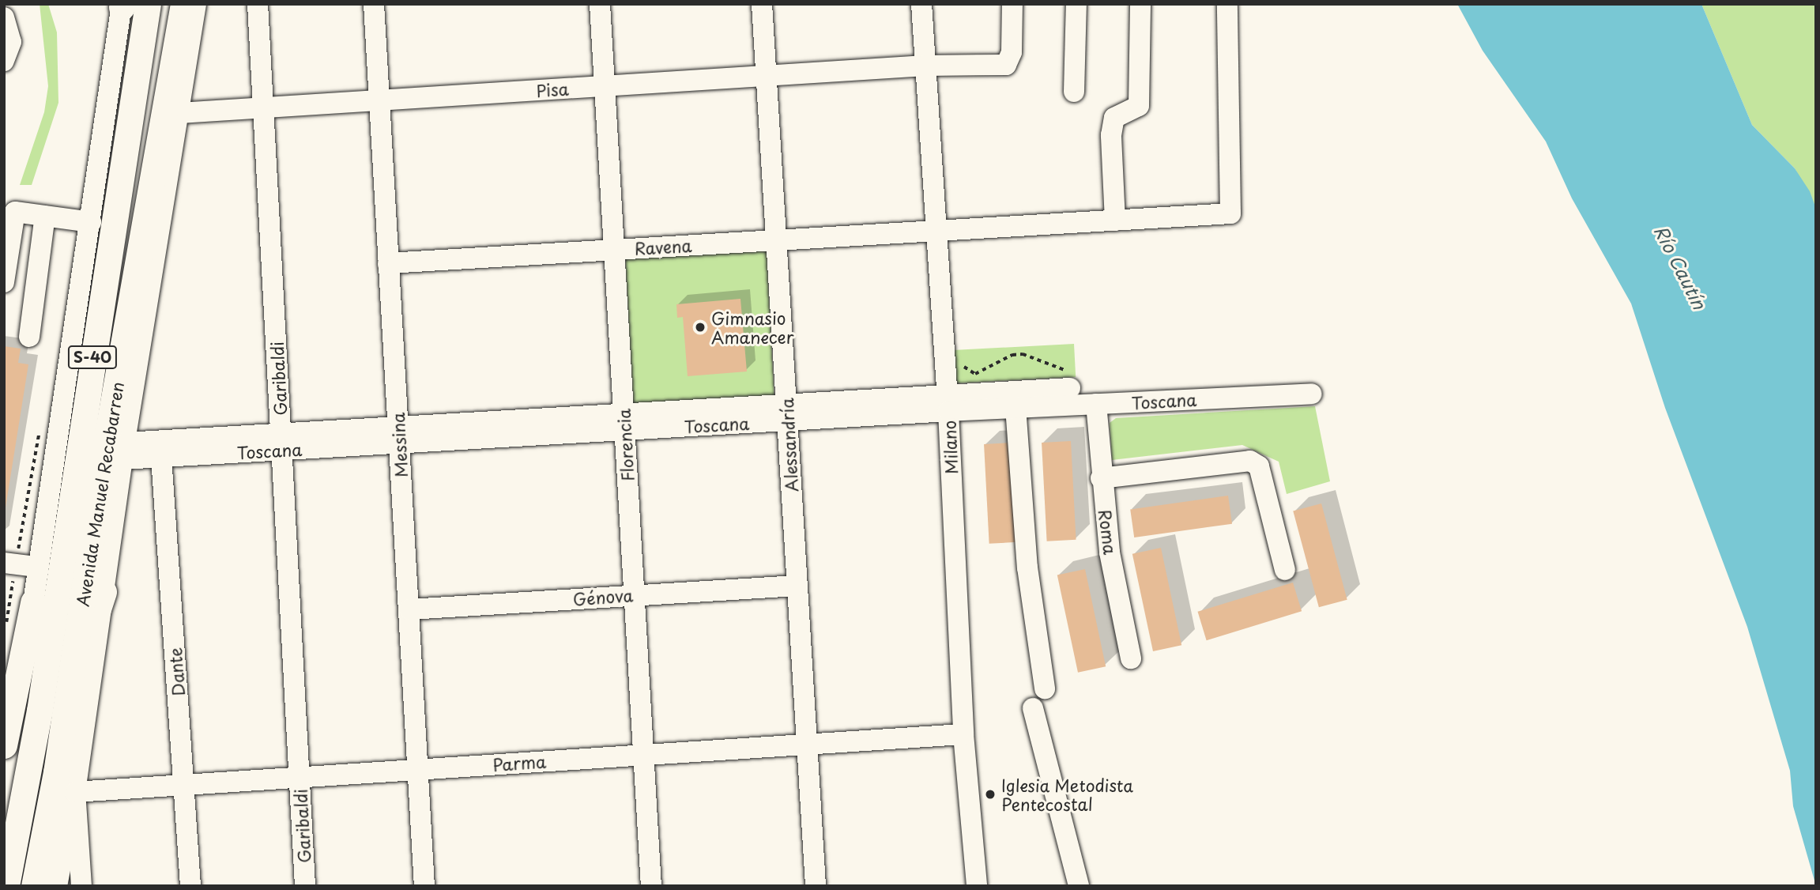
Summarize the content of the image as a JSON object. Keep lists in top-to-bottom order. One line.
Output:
{"streets":{"main road":["S-40","Avenida Manuel Recabarren"],"street":["Pisa","Ravena","Garibaldi","Toscana","Messina","Florencia","Alessandría","Milano","Roma","Génova","Dante","Parma"]},"crossings":[["Pisa","Garibaldi"],["Pisa","Messina"],["Pisa","Florencia"],["Pisa","Alessandría"],["Pisa","Milano"],["Pisa","Avenida Manuel Recabarren"],["Ravena","Messina"],["Ravena","Florencia"],["Ravena","Alessandría"],["Ravena","Milano"],["Garibaldi","Toscana"],["Garibaldi","Parma"],["Toscana","Messina"],["Toscana","Florencia"],["Toscana","Alessandría"],["Toscana","Milano"],["Toscana","Avenida Manuel Recabarren"],["Toscana","Roma"],["Toscana","Dante"],["Messina","Génova"],["Messina","Parma"],["Florencia","Génova"],["Florencia","Parma"],["Alessandría","Génova"],["Alessandría","Parma"],["Milano","Parma"],["Avenida Manuel Recabarren","Parma"],["Dante","Parma"]],"water":["Río Cautín"],"places":["Gimnasio Amanecer","Iglesia Metodista Pentecostal"]}
